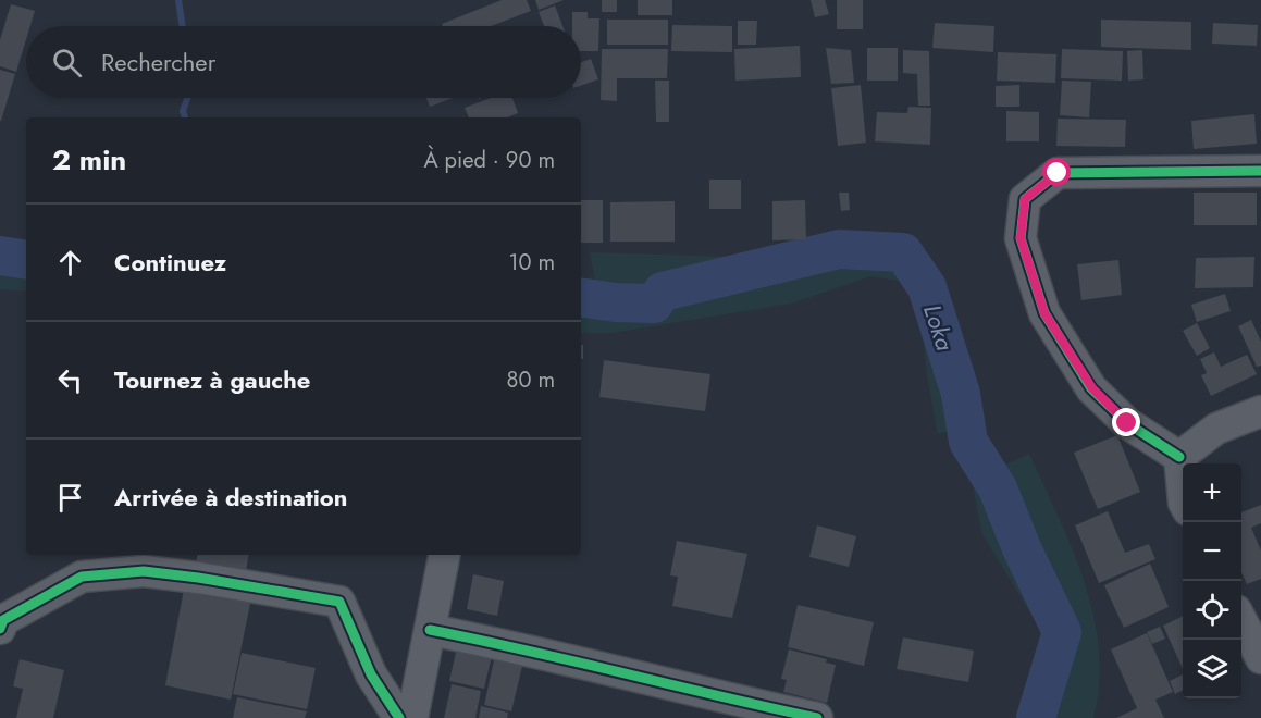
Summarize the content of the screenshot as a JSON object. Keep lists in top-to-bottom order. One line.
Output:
{"water":["Loka"],"page":{"search":"Rechercher","heading":["2 min","À pied · 90 m"],"list":[["Continuez","10 m"],["Tournez à gauche","80 m"],"Arrivée à destination"],"map_buttons":["+","−"]}}
